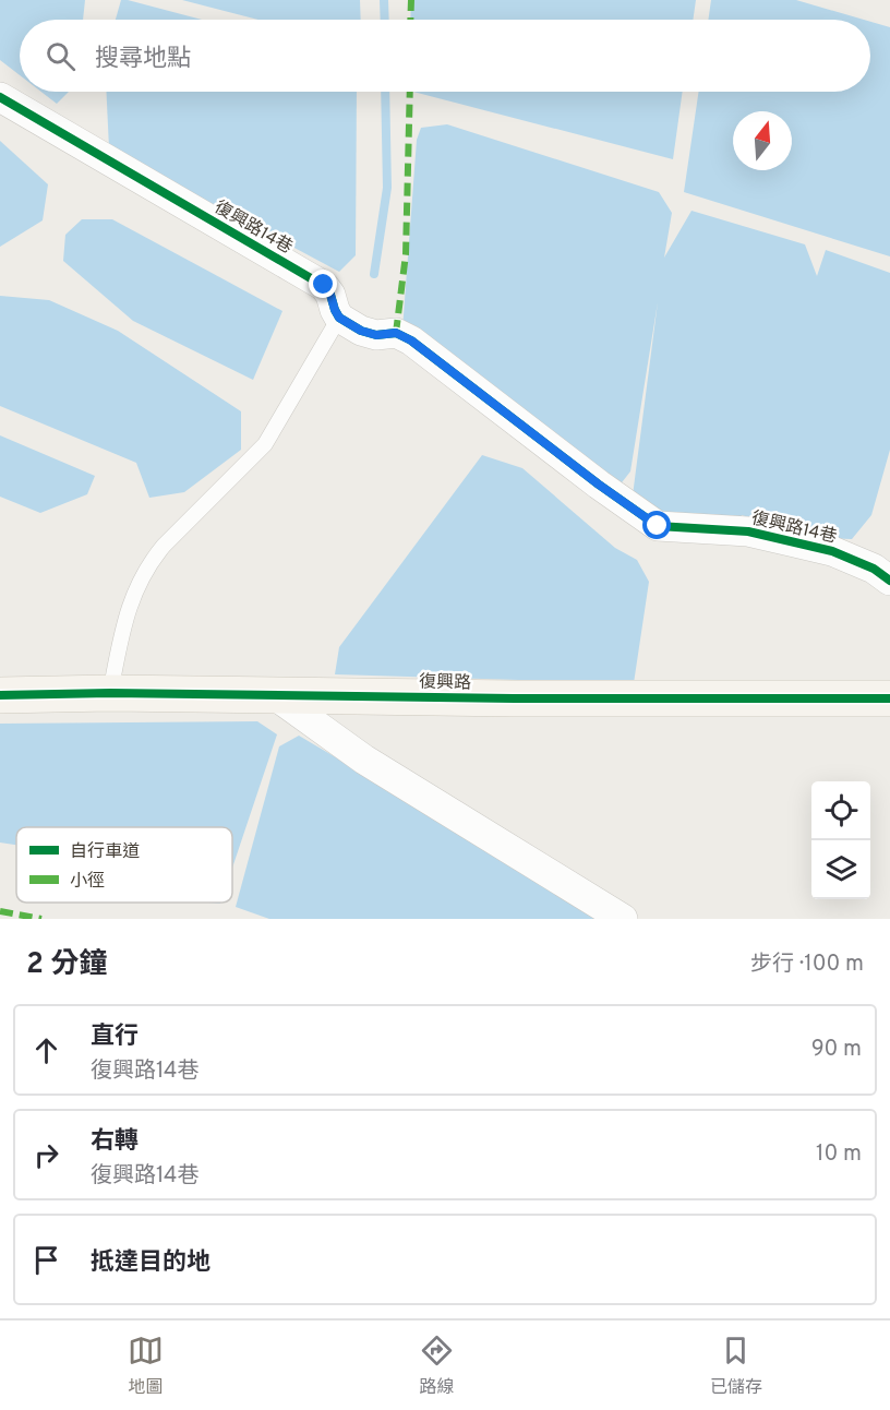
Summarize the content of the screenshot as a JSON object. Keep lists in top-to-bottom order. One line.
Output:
{"streets":{"street":["復興路14巷","復興路"]},"legend":["自行車道","小徑"],"north":"top","page":{"search":"搜尋地點","heading":["2 分鐘","步行 · 100 m"],"list":[["直行","復興路14巷","90 m"],["右轉","復興路14巷","10 m"],"抵達目的地"],"nav":["地圖","路線","已儲存"]}}
